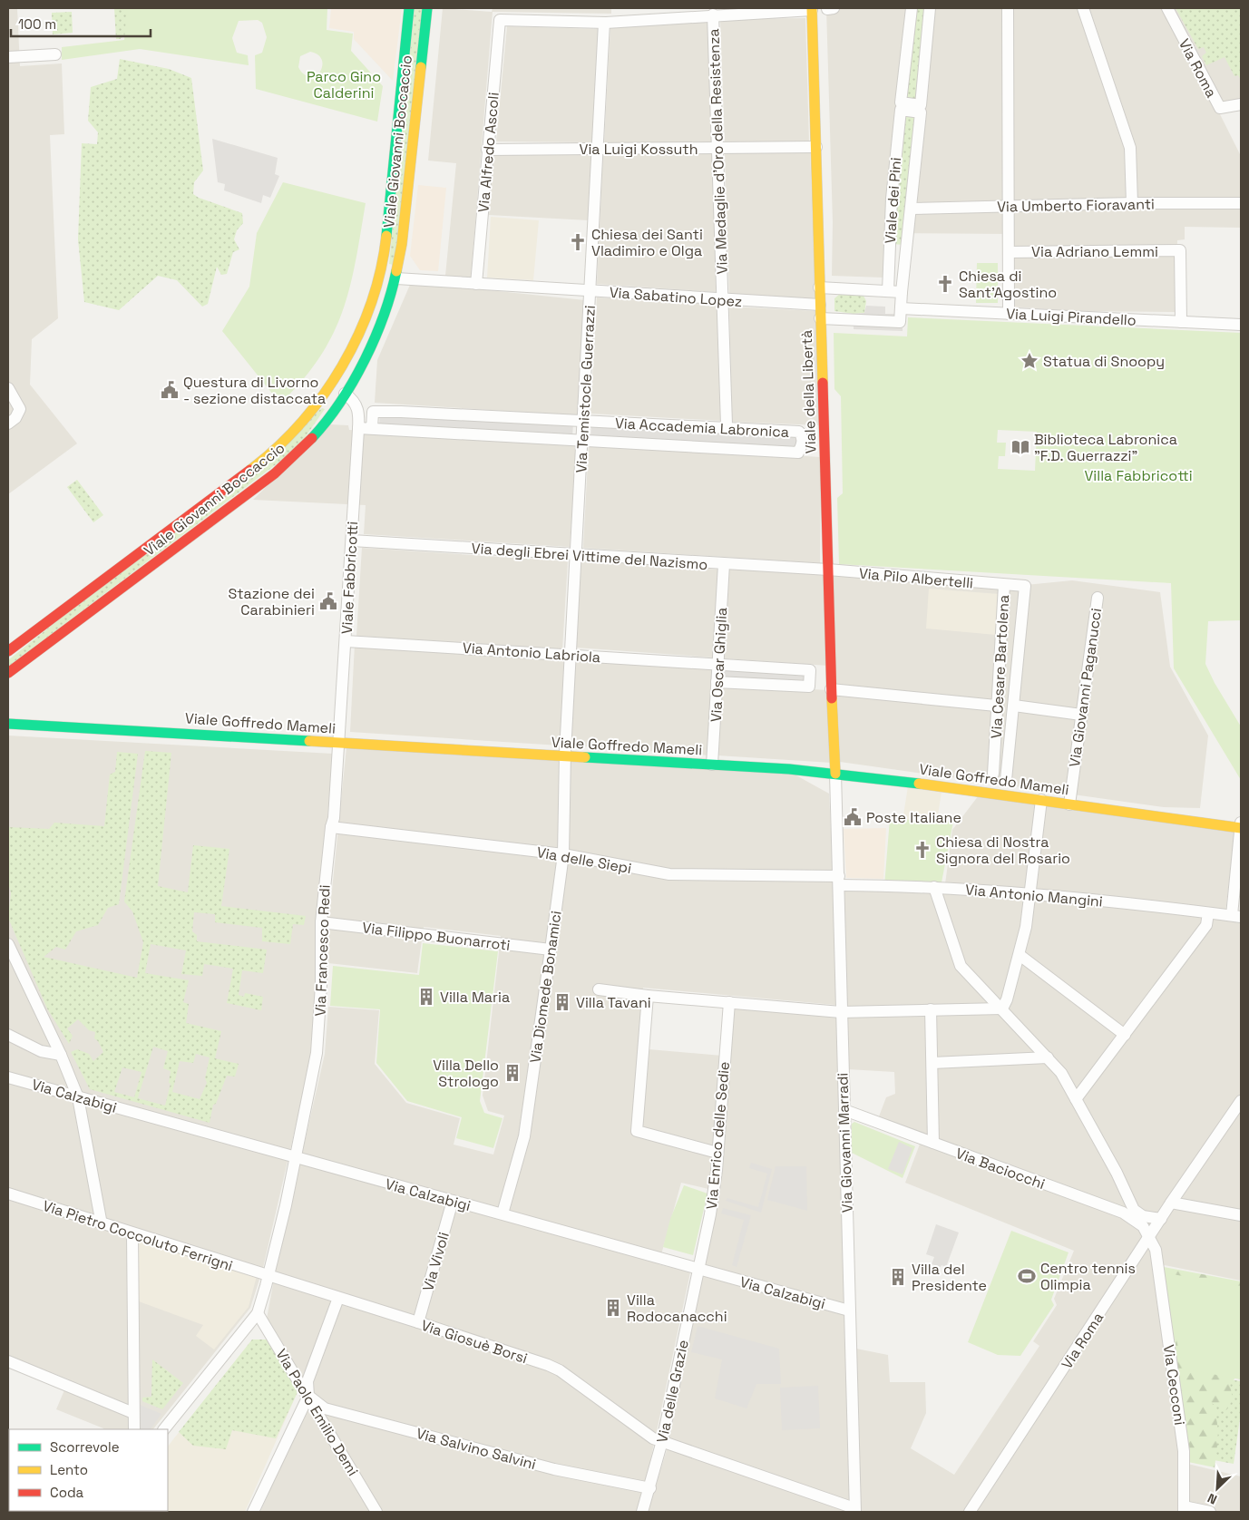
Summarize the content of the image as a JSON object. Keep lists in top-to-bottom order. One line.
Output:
{"streets":{"street":["Via Roma","Viale Giovanni Boccaccio","Via Luigi Kossuth","Via Medaglie d'Oro della Resistenza","Via Alfredo Ascoli","Viale dei Pini","Via Umberto Fioravanti","Via Adriano Lemmi","Via Sabatino Lopez","Via Luigi Pirandello","Via Temistocle Guerrazzi","Viale della Libertà","Via Accademia Labronica","Via degli Ebrei Vittime del Nazismo","Viale Fabbricotti","Via Pilo Albertelli","Via Antonio Labriola","Via Oscar Ghiglia","Via Cesare Bartolena","Via Giovanni Paganucci","Viale Goffredo Mameli","Via delle Siepi","Via Antonio Mangini","Via Filippo Buonarroti","Via Francesco Redi","Via Diomede Bonamici","Via Calzabigi","Via Enrico delle Sedie","Via Giovanni Marradi","Via Baciocchi","Via Pietro Coccoluto Ferrigni","Via Vivoli","Via Giosuè Borsi","Via Cecconi","Via delle Grazie","Via Paolo Emilio Demi","Via Salvino Salvini"]},"crossings":[["Via Roma","Via Baciocchi"],["Via Roma","Via Cecconi"],["Viale Giovanni Boccaccio","Via Sabatino Lopez"],["Via Luigi Kossuth","Via Medaglie d'Oro della Resistenza"],["Via Luigi Kossuth","Via Alfredo Ascoli"],["Via Luigi Kossuth","Via Temistocle Guerrazzi"],["Via Luigi Kossuth","Viale della Libertà"],["Via Medaglie d'Oro della Resistenza","Via Sabatino Lopez"],["Via Alfredo Ascoli","Via Sabatino Lopez"],["Via Alfredo Ascoli","Via Temistocle Guerrazzi"],["Viale dei Pini","Via Umberto Fioravanti"],["Viale dei Pini","Via Luigi Pirandello"],["Via Adriano Lemmi","Via Luigi Pirandello"],["Via Sabatino Lopez","Via Temistocle Guerrazzi"],["Via Sabatino Lopez","Viale della Libertà"],["Via Temistocle Guerrazzi","Via Accademia Labronica"],["Via Temistocle Guerrazzi","Via degli Ebrei Vittime del Nazismo"],["Via Temistocle Guerrazzi","Via Antonio Labriola"],["Via Temistocle Guerrazzi","Viale Goffredo Mameli"],["Via Temistocle Guerrazzi","Via Diomede Bonamici"],["Viale della Libertà","Via degli Ebrei Vittime del Nazismo"],["Viale della Libertà","Via Pilo Albertelli"],["Viale della Libertà","Viale Goffredo Mameli"],["Viale della Libertà","Via Giovanni Marradi"],["Via Accademia Labronica","Viale Fabbricotti"],["Via degli Ebrei Vittime del Nazismo","Viale Fabbricotti"],["Via degli Ebrei Vittime del Nazismo","Via Pilo Albertelli"],["Via degli Ebrei Vittime del Nazismo","Via Oscar Ghiglia"],["Viale Fabbricotti","Via Antonio Labriola"],["Viale Fabbricotti","Viale Goffredo Mameli"],["Viale Fabbricotti","Via Francesco Redi"],["Via Pilo Albertelli","Via Cesare Bartolena"],["Via Antonio Labriola","Via Oscar Ghiglia"],["Via Oscar Ghiglia","Viale Goffredo Mameli"],["Via Giovanni Paganucci","Viale Goffredo Mameli"],["Viale Goffredo Mameli","Via Francesco Redi"],["Viale Goffredo Mameli","Via Diomede Bonamici"],["Viale Goffredo Mameli","Via Giovanni Marradi"],["Via delle Siepi","Via Antonio Mangini"],["Via delle Siepi","Via Francesco Redi"],["Via delle Siepi","Via Diomede Bonamici"],["Via delle Siepi","Via Giovanni Marradi"],["Via Antonio Mangini","Via Giovanni Marradi"],["Via Filippo Buonarroti","Via Francesco Redi"],["Via Filippo Buonarroti","Via Diomede Bonamici"],["Via Francesco Redi","Via Calzabigi"],["Via Francesco Redi","Via Pietro Coccoluto Ferrigni"],["Via Francesco Redi","Via Giosuè Borsi"],["Via Francesco Redi","Via Paolo Emilio Demi"],["Via Diomede Bonamici","Via Calzabigi"],["Via Calzabigi","Via Enrico delle Sedie"],["Via Calzabigi","Via Giovanni Marradi"],["Via Calzabigi","Via Vivoli"],["Via Calzabigi","Via delle Grazie"],["Via Enrico delle Sedie","Via delle Grazie"],["Via Giovanni Marradi","Via Baciocchi"],["Via Giovanni Marradi","Via Giosuè Borsi"],["Via Baciocchi","Via Cecconi"],["Via Pietro Coccoluto Ferrigni","Via Giosuè Borsi"],["Via Vivoli","Via Giosuè Borsi"],["Via Giosuè Borsi","Via delle Grazie"],["Via delle Grazie","Via Salvino Salvini"],["Via Paolo Emilio Demi","Via Salvino Salvini"]],"parks":["Parco Gino Calderini","Villa Fabbricotti"],"places":{"church":["Chiesa dei Santi Vladimiro e Olga","Chiesa di Sant'Agostino","Chiesa di Nostra Signora del Rosario"],"place":["Statua di Snoopy"],"public building":["Questura di Livorno - sezione distaccata","Stazione dei Carabinieri","Poste Italiane"],"library":["Biblioteca Labronica \"F.D. Guerrazzi\""],"building":["Villa Maria","Villa Tavani","Villa Dello Strologo","Villa del Presidente","Villa Rodocanacchi"],"sports":["Centro tennis Olimpia"]},"legend":["Scorrevole","Lento","Coda"],"scale_bar":"100 m","north":"bottom left"}
